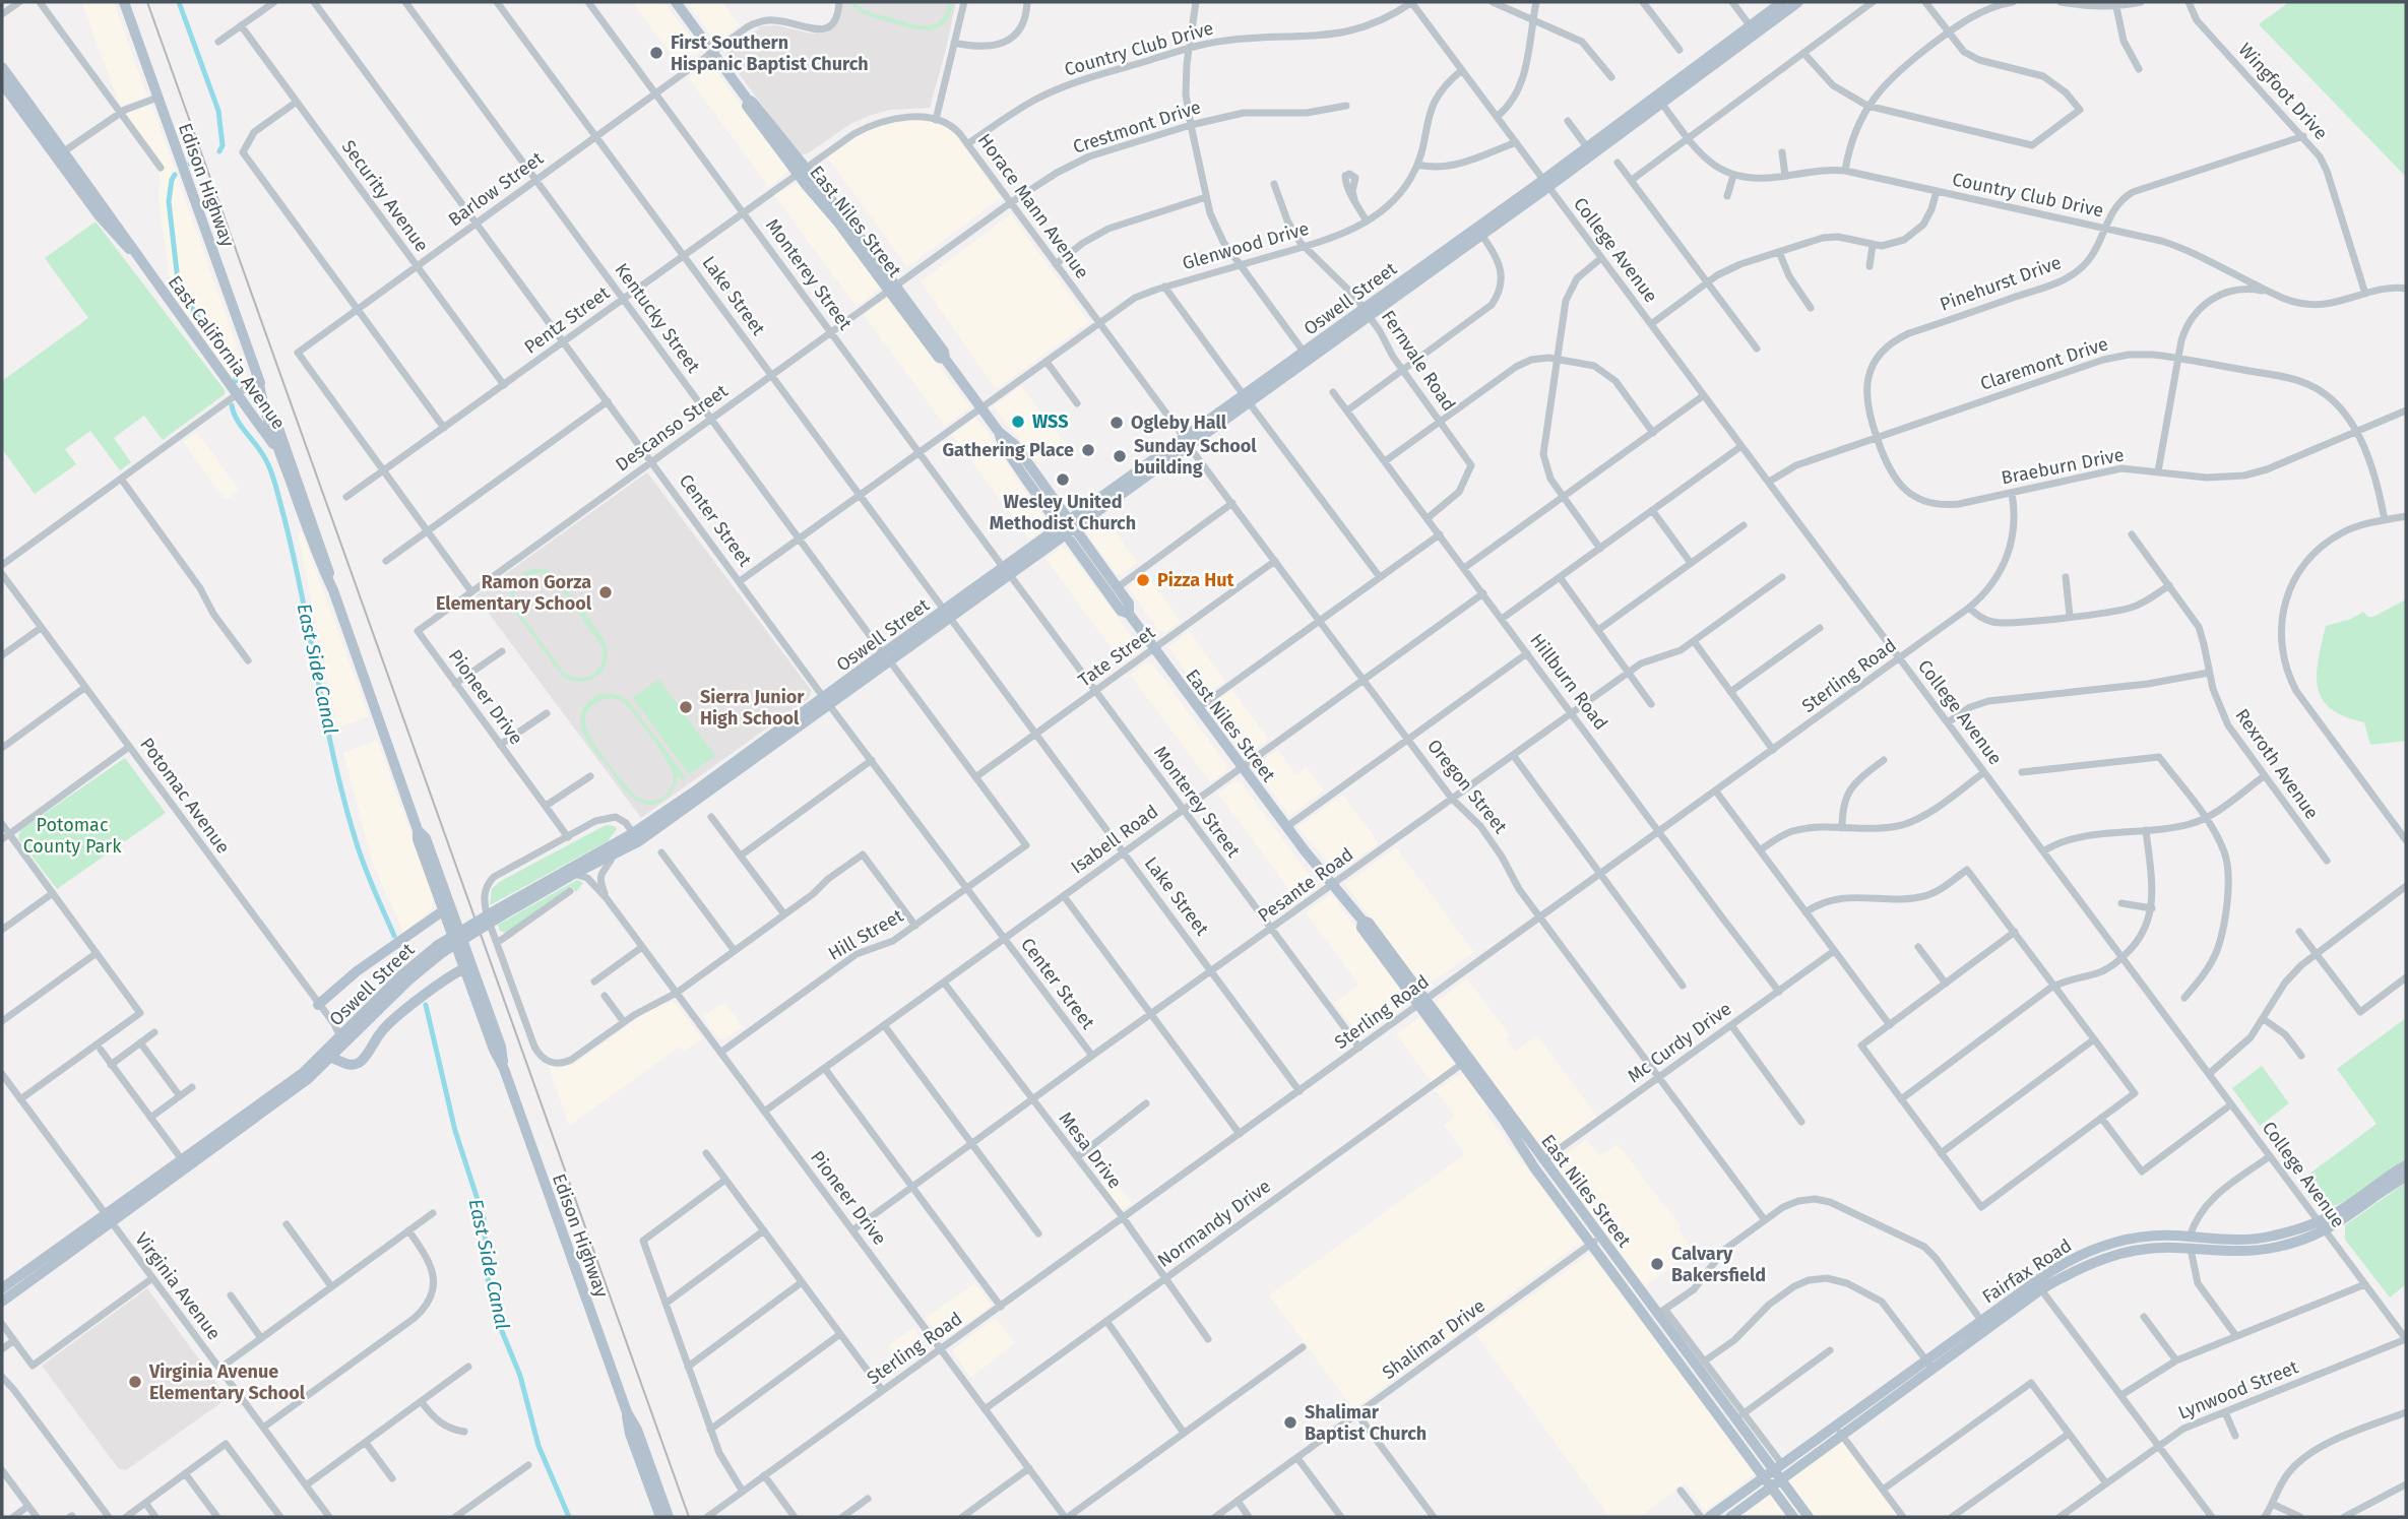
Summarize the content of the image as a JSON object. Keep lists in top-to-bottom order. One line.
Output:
{"streets":{"main road":["Edison Highway","East Niles Street","Oswell Street","East California Avenue","Fairfax Road"],"street":["Country Club Drive","Wingfoot Drive","Crestmont Drive","Barlow Street","Security Avenue","Horace Mann Avenue","Glenwood Drive","College Avenue","Monterey Street","Pinehurst Drive","Lake Street","Kentucky Street","Pentz Street","Fernvale Road","Claremont Drive","Descanso Street","Braeburn Drive","Center Street","Tate Street","Sterling Road","Hillburn Road","Pioneer Drive","Rexroth Avenue","Oregon Street","Potomac Avenue","Isabell Road","Pesante Road","Hill Street","Mc Curdy Drive","Mesa Drive","Normandy Drive","Virginia Avenue","Shalimar Drive","Lynwood Street"]},"crossings":[["Country Club Drive","Wingfoot Drive"],["Country Club Drive","Horace Mann Avenue"],["Country Club Drive","College Avenue"],["Country Club Drive","Pinehurst Drive"],["Country Club Drive","Oswell Street"],["Wingfoot Drive","Pinehurst Drive"],["Crestmont Drive","Horace Mann Avenue"],["Crestmont Drive","East Niles Street"],["Crestmont Drive","Descanso Street"],["Edison Highway","East California Avenue"],["Barlow Street","Security Avenue"],["Barlow Street","East Niles Street"],["Barlow Street","Monterey Street"],["Barlow Street","Lake Street"],["Barlow Street","Kentucky Street"],["Barlow Street","Pentz Street"],["Barlow Street","Center Street"],["Security Avenue","Pentz Street"],["Horace Mann Avenue","Glenwood Drive"],["Horace Mann Avenue","Oswell Street"],["Horace Mann Avenue","Oregon Street"],["East Niles Street","Glenwood Drive"],["East Niles Street","Oswell Street"],["East Niles Street","Pentz Street"],["East Niles Street","Descanso Street"],["East Niles Street","Tate Street"],["East Niles Street","Sterling Road"],["East Niles Street","Isabell Road"],["East Niles Street","Pesante Road"],["East Niles Street","Mc Curdy Drive"],["East Niles Street","Normandy Drive"],["East Niles Street","Fairfax Road"],["East Niles Street","Shalimar Drive"],["Glenwood Drive","College Avenue"],["Glenwood Drive","Monterey Street"],["Glenwood Drive","Lake Street"],["Glenwood Drive","Kentucky Street"],["Glenwood Drive","Fernvale Road"],["Glenwood Drive","Center Street"],["College Avenue","Oswell Street"],["College Avenue","Claremont Drive"],["College Avenue","Sterling Road"],["College Avenue","Fairfax Road"],["College Avenue","Lynwood Street"],["Monterey Street","Oswell Street"],["Monterey Street","Pentz Street"],["Monterey Street","Descanso Street"],["Monterey Street","Tate Street"],["Monterey Street","Sterling Road"],["Monterey Street","Isabell Road"],["Monterey Street","Pesante Road"],["Pinehurst Drive","Claremont Drive"],["Pinehurst Drive","Braeburn Drive"],["Lake Street","Oswell Street"],["Lake Street","Pentz Street"],["Lake Street","Descanso Street"],["Lake Street","Tate Street"],["Lake Street","Sterling Road"],["Lake Street","Isabell Road"],["Lake Street","Pesante Road"],["Oswell Street","Kentucky Street"],["Oswell Street","Fernvale Road"],["Oswell Street","Center Street"],["Oswell Street","Pioneer Drive"],["Oswell Street","Oregon Street"],["Oswell Street","Potomac Avenue"],["Oswell Street","Virginia Avenue"],["Kentucky Street","Pentz Street"],["Kentucky Street","Descanso Street"],["Kentucky Street","Tate Street"],["Kentucky Street","Hill Street"],["Pentz Street","Center Street"],["Fernvale Road","Hillburn Road"],["Claremont Drive","Braeburn Drive"],["Descanso Street","Center Street"],["Descanso Street","Pioneer Drive"],["Braeburn Drive","Sterling Road"],["Center Street","Isabell Road"],["Center Street","Pesante Road"],["Center Street","Hill Street"],["Tate Street","Oregon Street"],["Sterling Road","Hillburn Road"],["Sterling Road","Pioneer Drive"],["Sterling Road","Oregon Street"],["Sterling Road","Mesa Drive"],["Hillburn Road","Isabell Road"],["Hillburn Road","Pesante Road"],["Hillburn Road","Mc Curdy Drive"],["Pioneer Drive","Isabell Road"],["Pioneer Drive","Pesante Road"],["Pioneer Drive","Hill Street"],["Pioneer Drive","Normandy Drive"],["Oregon Street","Isabell Road"],["Oregon Street","Pesante Road"],["Oregon Street","Mc Curdy Drive"],["Isabell Road","Mesa Drive"],["Pesante Road","Mesa Drive"],["Mesa Drive","Normandy Drive"]],"water":["East Side Canal"],"parks":["Potomac County Park"],"places":["First Southern Hispanic Baptist Church","WSS","Ogleby Hall","Gathering Place","Sunday School building","Wesley United Methodist Church","Pizza Hut","Ramon Gorza Elementary School","Sierra Junior High School","Calvary Bakersfield","Virginia Avenue Elementary School","Shalimar Baptist Church"]}
